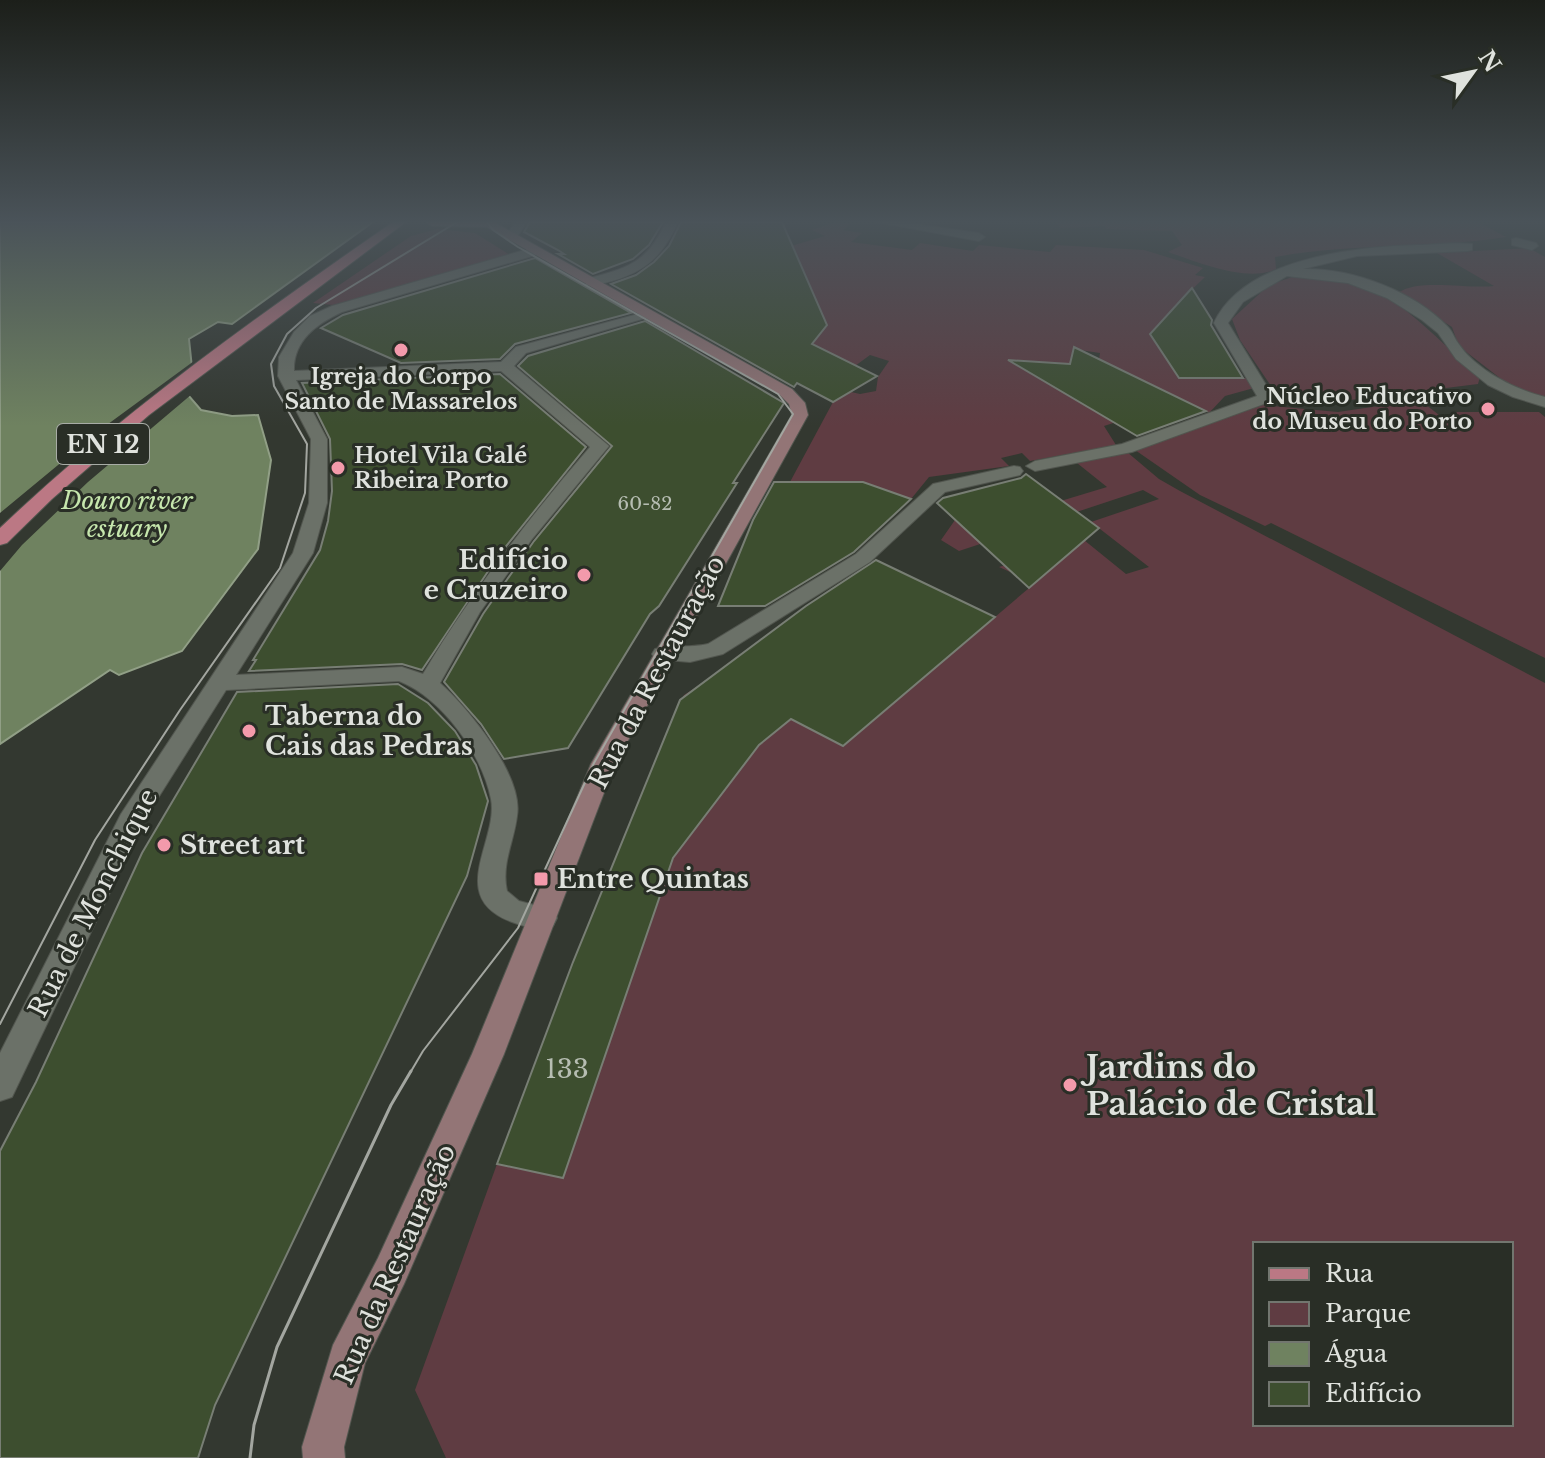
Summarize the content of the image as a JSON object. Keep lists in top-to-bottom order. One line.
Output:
{"streets":{"main road":["EN 12","Rua da Restauração"],"street":["Rua de Monchique"]},"water":["Douro river estuary"],"places":{"other":["Igreja do Corpo Santo de Massarelos","Núcleo Educativo do Museu do Porto","Hotel Vila Galé Ribeira Porto","Edifício e Cruzeiro","Taberna do Cais das Pedras","Street art","Jardins do Palácio de Cristal"],"transit":["Entre Quintas"]},"house_numbers":["60-82","133"],"legend":["Rua","Parque","Água","Edifício"],"north":"top right"}
